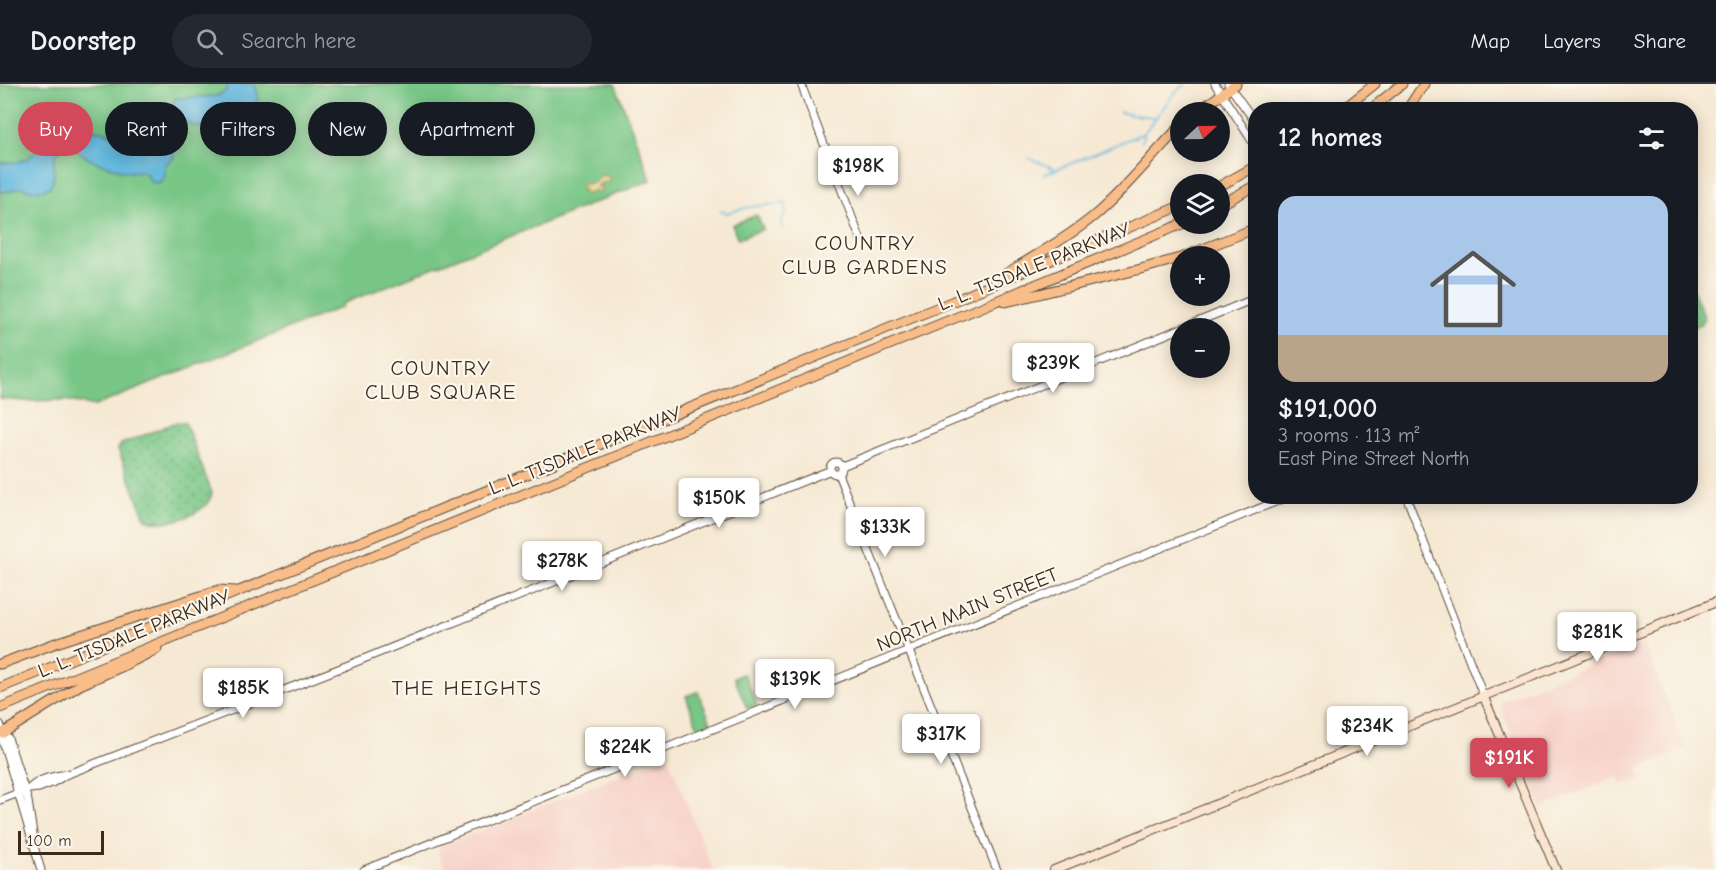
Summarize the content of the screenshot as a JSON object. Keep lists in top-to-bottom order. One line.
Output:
{"streets":{"highway":["L. L. TISDALE PARKWAY"],"street":["NORTH MAIN STREET"]},"districts":["COUNTRY CLUB GARDENS","COUNTRY CLUB SQUARE","THE HEIGHTS"],"scale_bar":"100 m","north":"right","page":{"header":"Doorstep","search":"Search here","nav":["Map","Layers","Share"],"map_buttons":["+","−"],"chip":["Buy","Rent","Filters","New","Apartment"],"heading":"12 homes","price":["$198K","$239K","$150K","$133K","$278K","$281K","$139K","$185K","$234K","$317K","$224K","$191K"],"list":[{"name":"$191,000","note":"3 rooms · 113 m² · East Pine Street North"}],"scale":"100 m"}}
